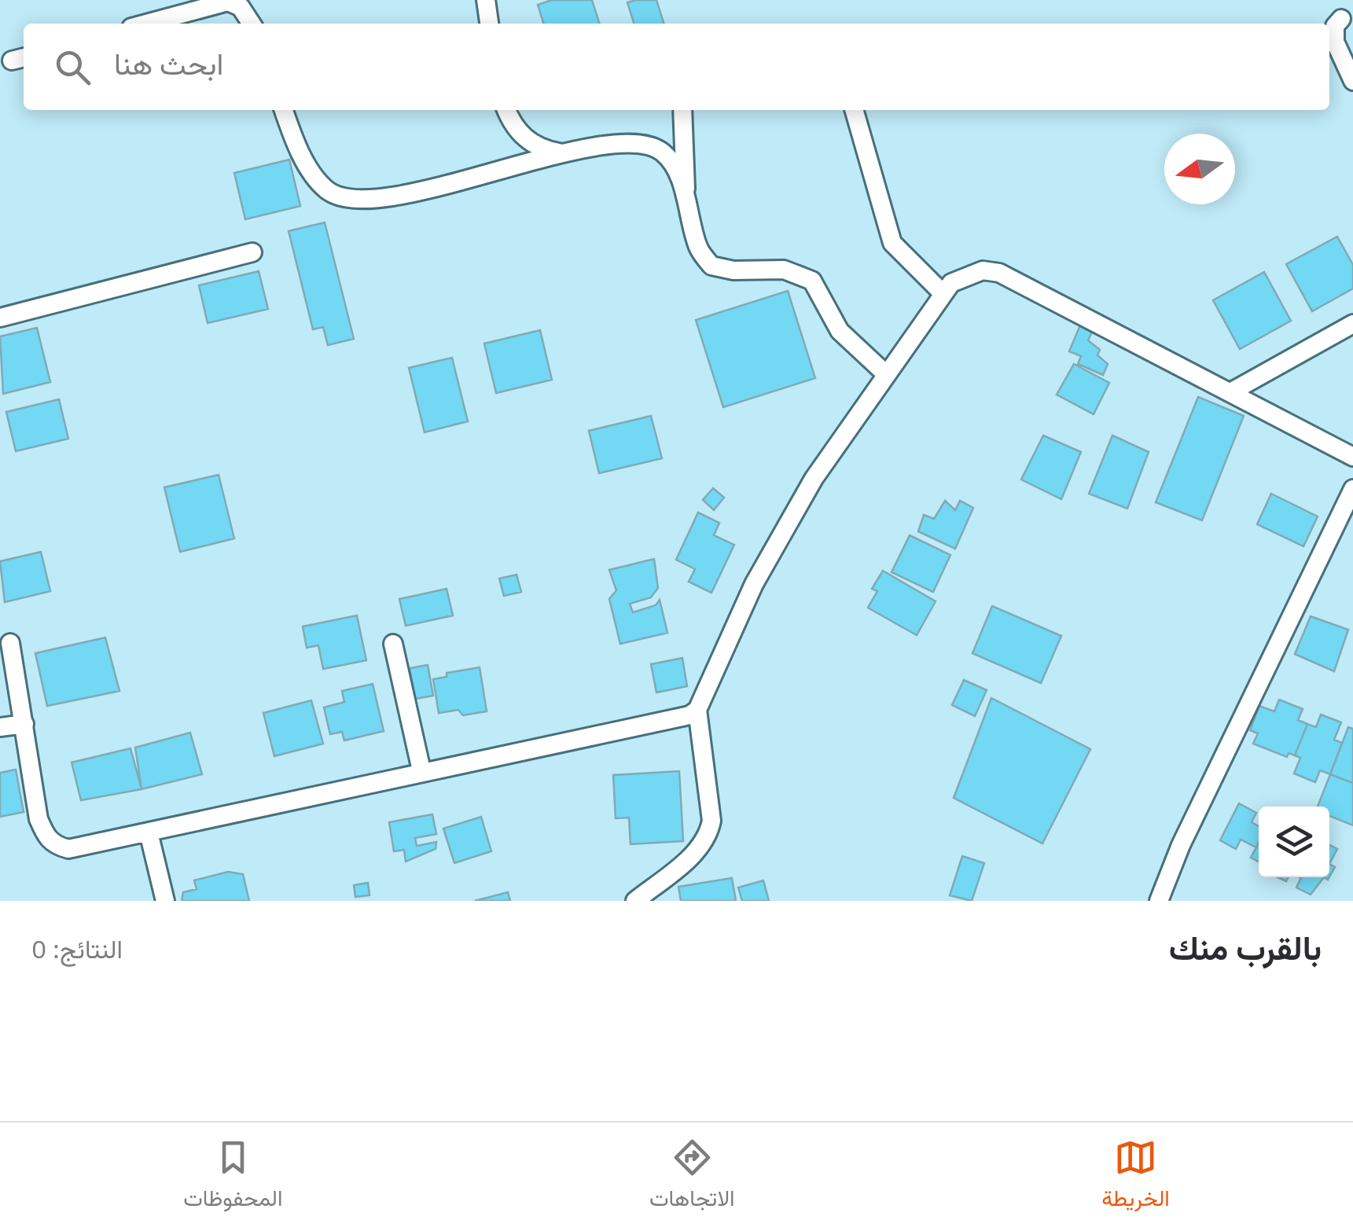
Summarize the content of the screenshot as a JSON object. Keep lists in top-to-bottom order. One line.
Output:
{"north":"left","page":{"search":"ابحث هنا","heading":["بالقرب منك","النتائج: 0"],"nav":["الخريطة","الاتجاهات","المحفوظات"]}}
